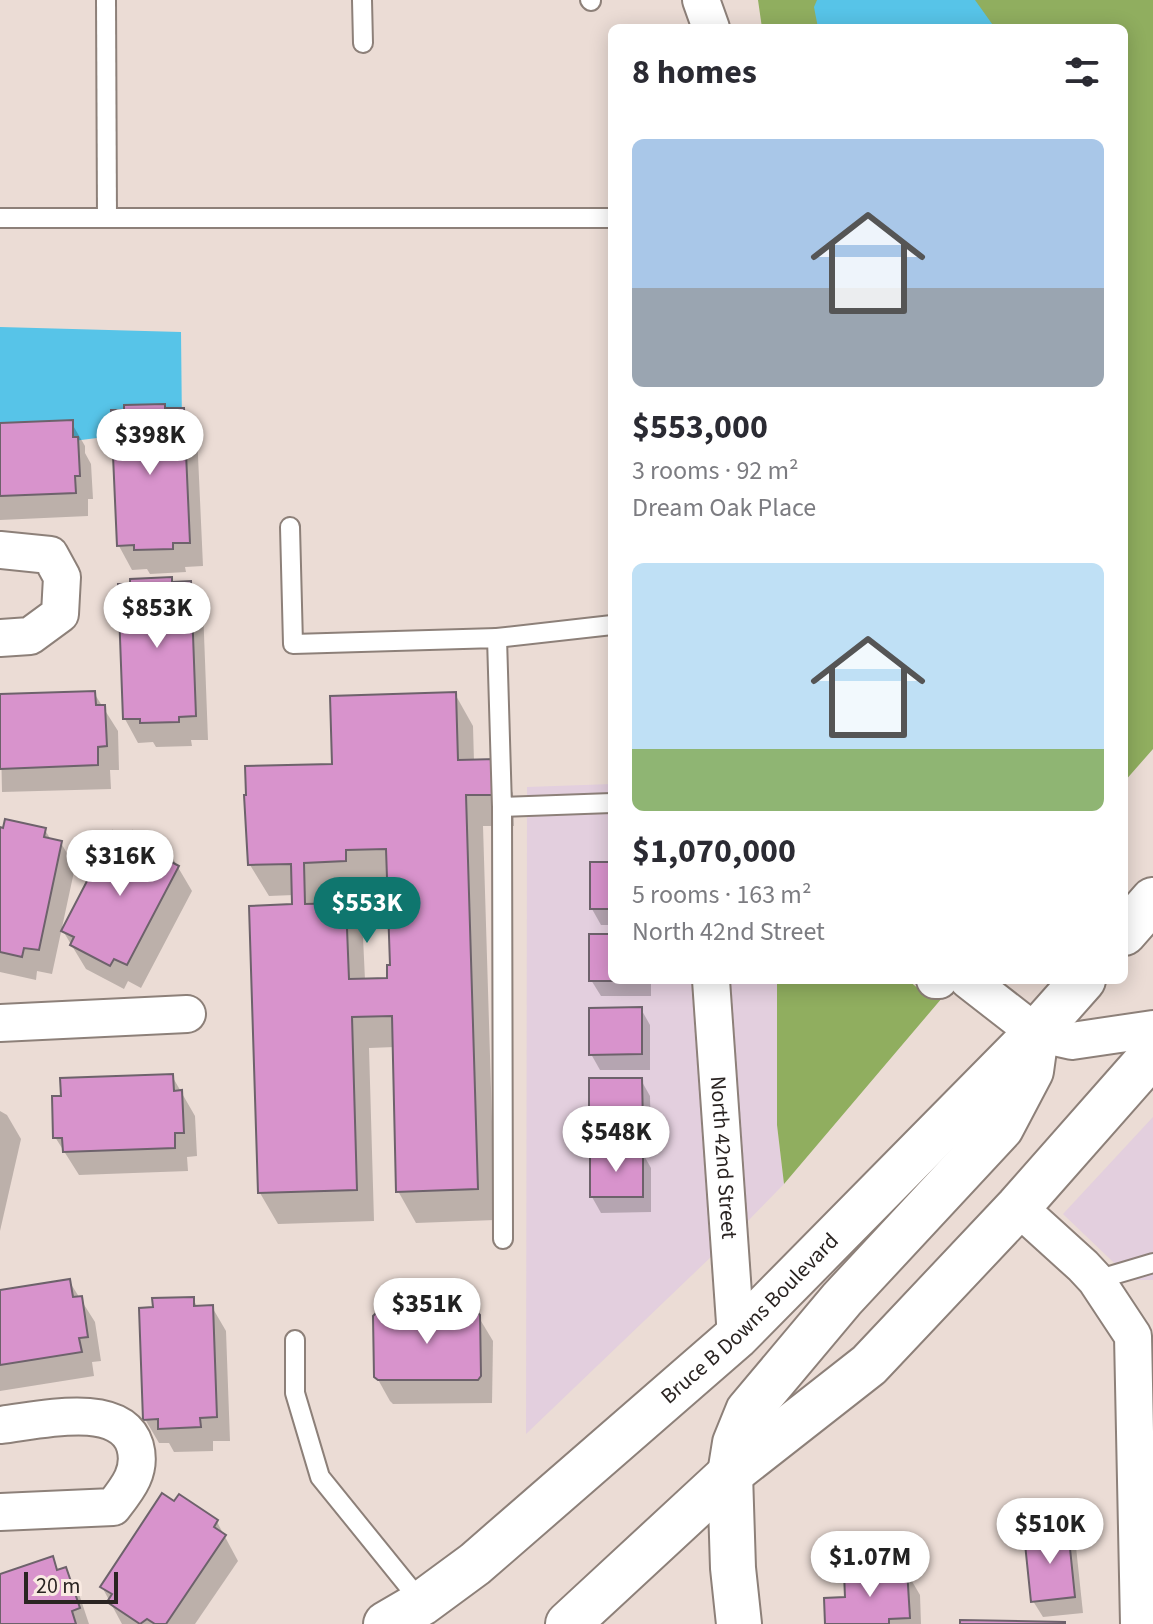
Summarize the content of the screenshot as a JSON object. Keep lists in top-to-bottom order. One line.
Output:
{"streets":{"main road":["Bruce B Downs Boulevard"],"street":["North 42nd Street"]},"crossings":[["North 42nd Street","Bruce B Downs Boulevard"]],"scale_bar":"20 m","page":{"heading":"8 homes","list":[{"name":"$553,000","note":"3 rooms · 92 m² · Dream Oak Place"},{"name":"$1,070,000","note":"5 rooms · 163 m² · North 42nd Street"}],"price":["$398K","$853K","$316K","$553K","$548K","$351K","$510K","$1.07M"],"scale":"20 m"}}
